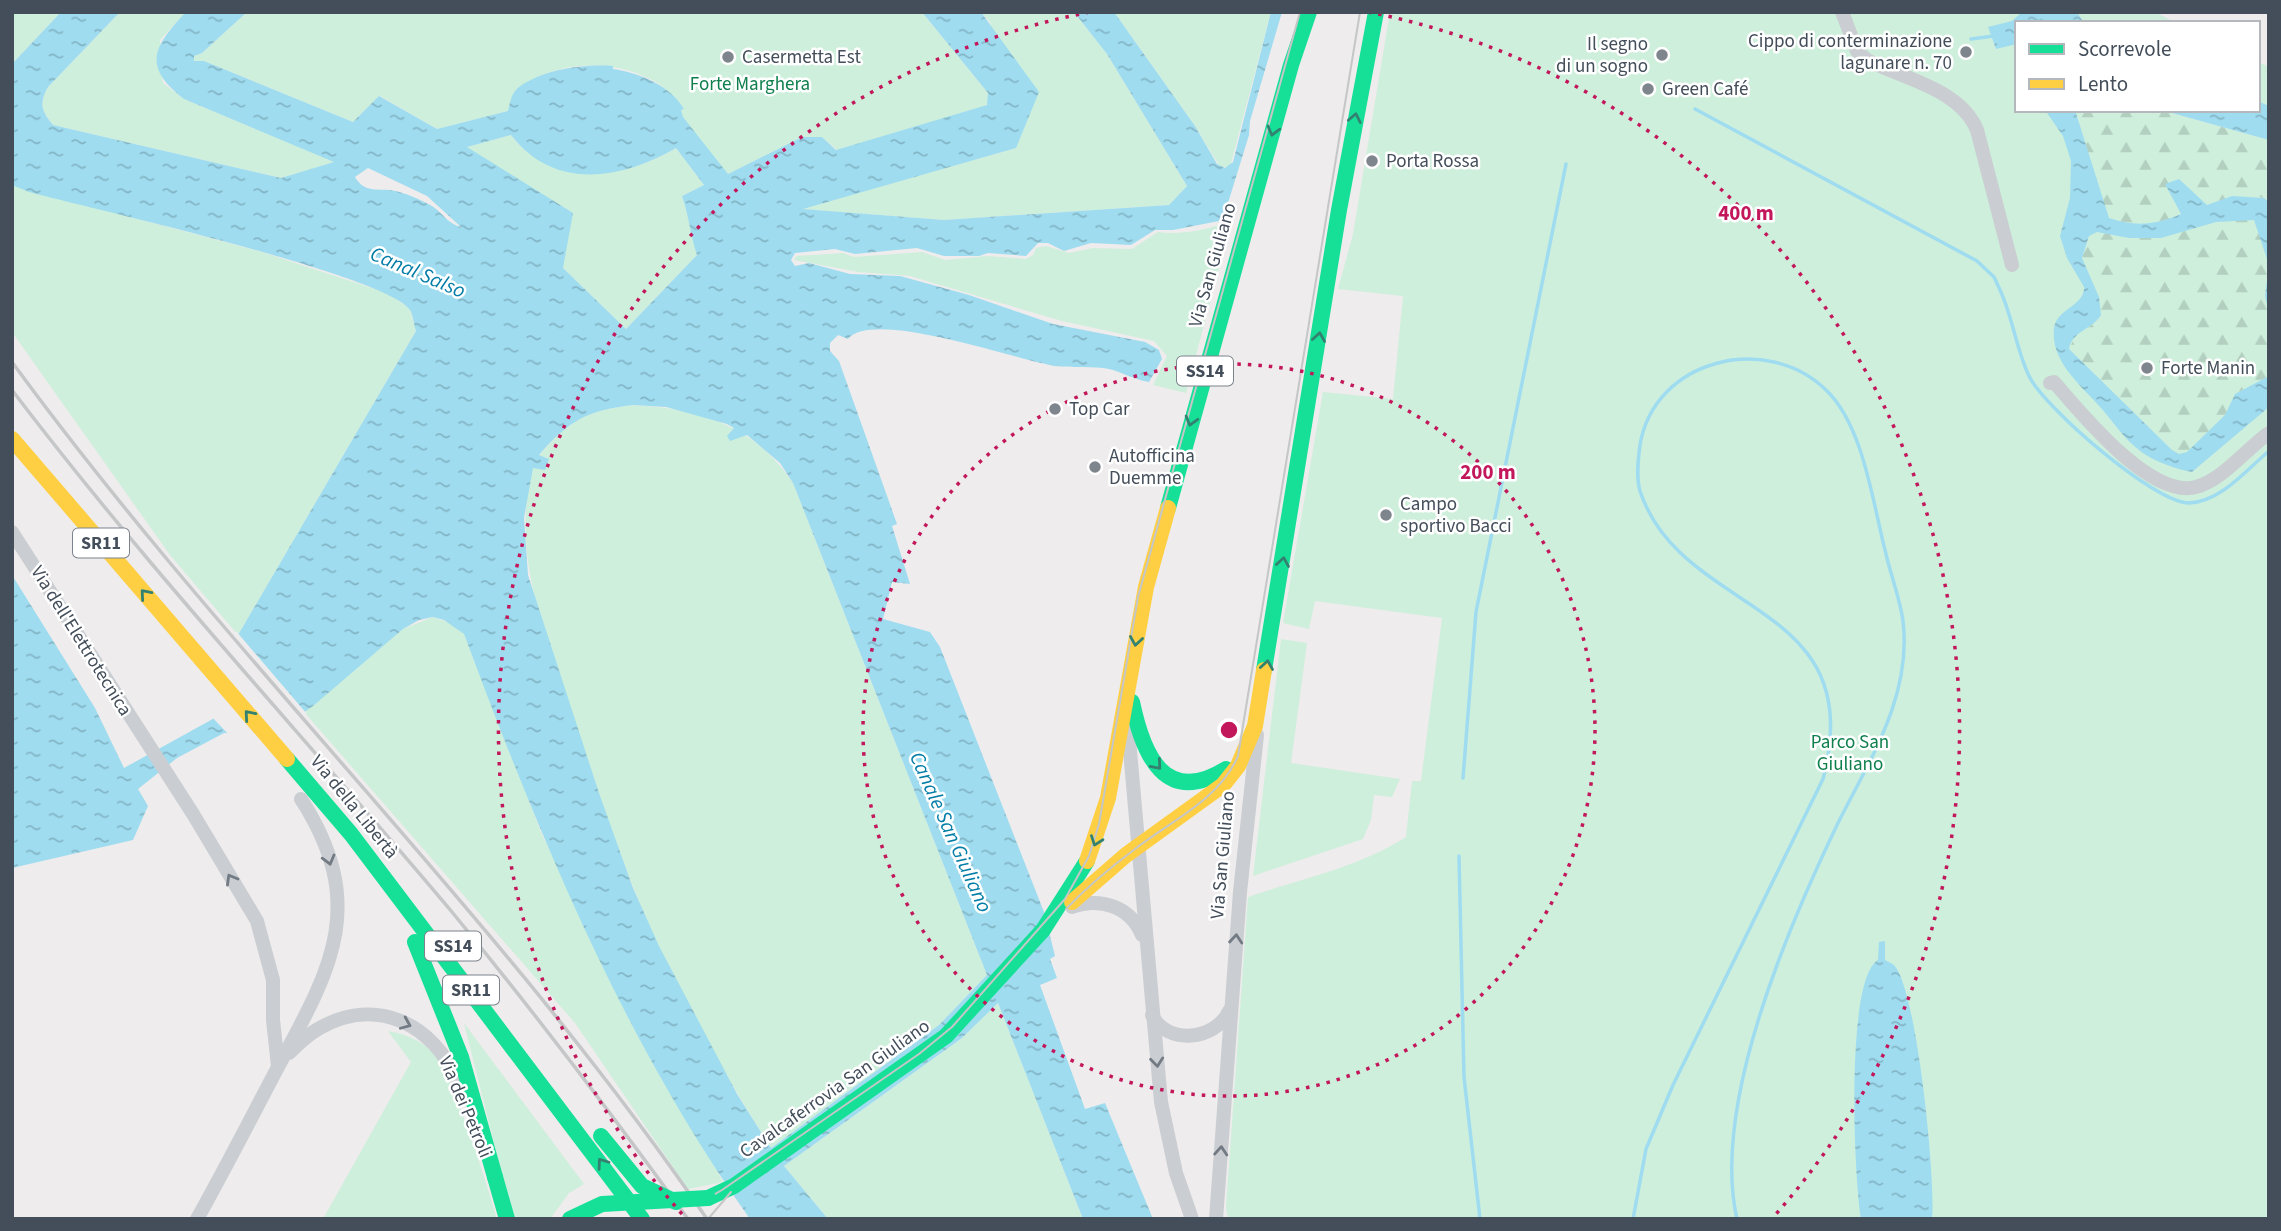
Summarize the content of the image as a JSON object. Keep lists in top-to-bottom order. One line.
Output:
{"streets":{"main road":["Via San Giuliano","SS14","SR11","Via della Libertà","Cavalcaferrovia San Giuliano"],"street":["Via dell'Elettrotecnica","Via dei Petroli"]},"crossings":[["Via San Giuliano","SS14"],["Via San Giuliano","Cavalcaferrovia San Giuliano"],["SS14","Via della Libertà"],["SS14","Via dei Petroli"],["Via dell'Elettrotecnica","Via dei Petroli"],["Via della Libertà","Via dei Petroli"]],"one_way":["Via dell'Elettrotecnica","Via dei Petroli"],"water":["Canal Salso","Canale San Giuliano"],"parks":["Forte Marghera","Parco San Giuliano"],"places":["Cippo di conterminazione lagunare n. 70","Il segno di un sogno","Casermetta Est","Green Café","Porta Rossa","Forte Manin","Top Car","Autofficina Duemme","Campo sportivo Bacci"],"legend":["Scorrevole","Lento"],"rings":["400 m","200 m"]}
